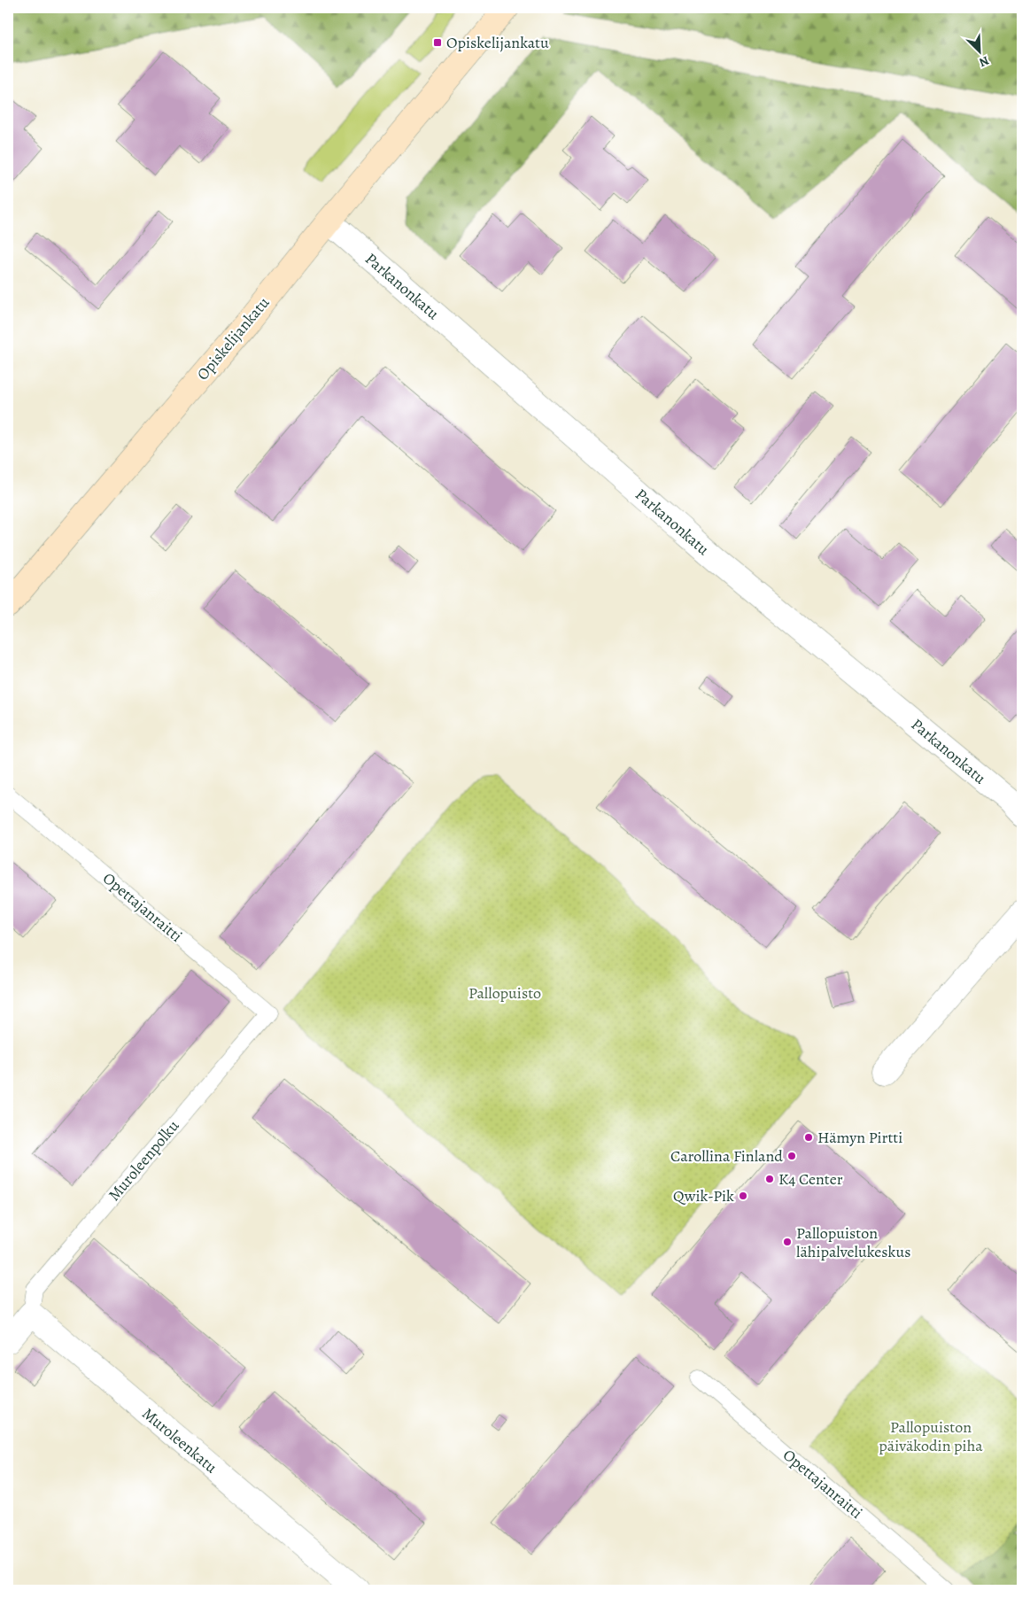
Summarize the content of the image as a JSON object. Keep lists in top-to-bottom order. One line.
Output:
{"streets":{"main road":["Opiskelijankatu"],"street":["Parkanonkatu","Muroleenkatu"],"lane":["Opettajanraitti","Muroleenpolku"]},"crossings":[["Parkanonkatu","Opiskelijankatu"],["Opettajanraitti","Muroleenpolku"],["Muroleenpolku","Muroleenkatu"]],"parks":["Pallopuisto","Pallopuiston päiväkodin piha"],"places":{"transit":["Opiskelijankatu"],"other":["Hämyn Pirtti","Carollina Finland","K4 Center","Qwik-Pik","Pallopuiston lähipalvelukeskus"]},"north":"bottom right"}
